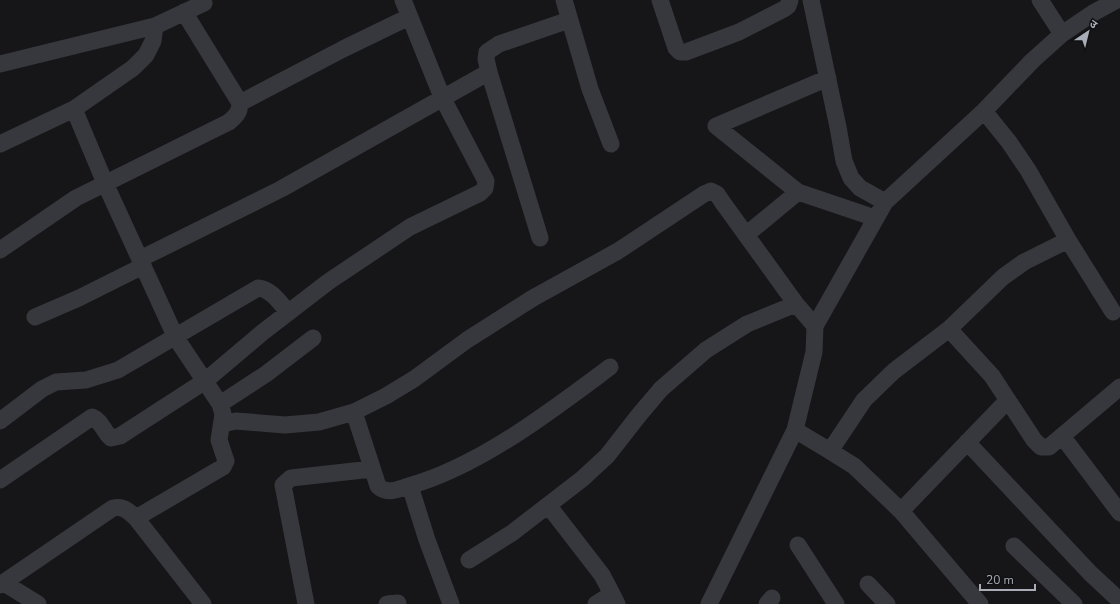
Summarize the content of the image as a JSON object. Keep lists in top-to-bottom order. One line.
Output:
{"scale_bar":"20 m","north":"top right"}
